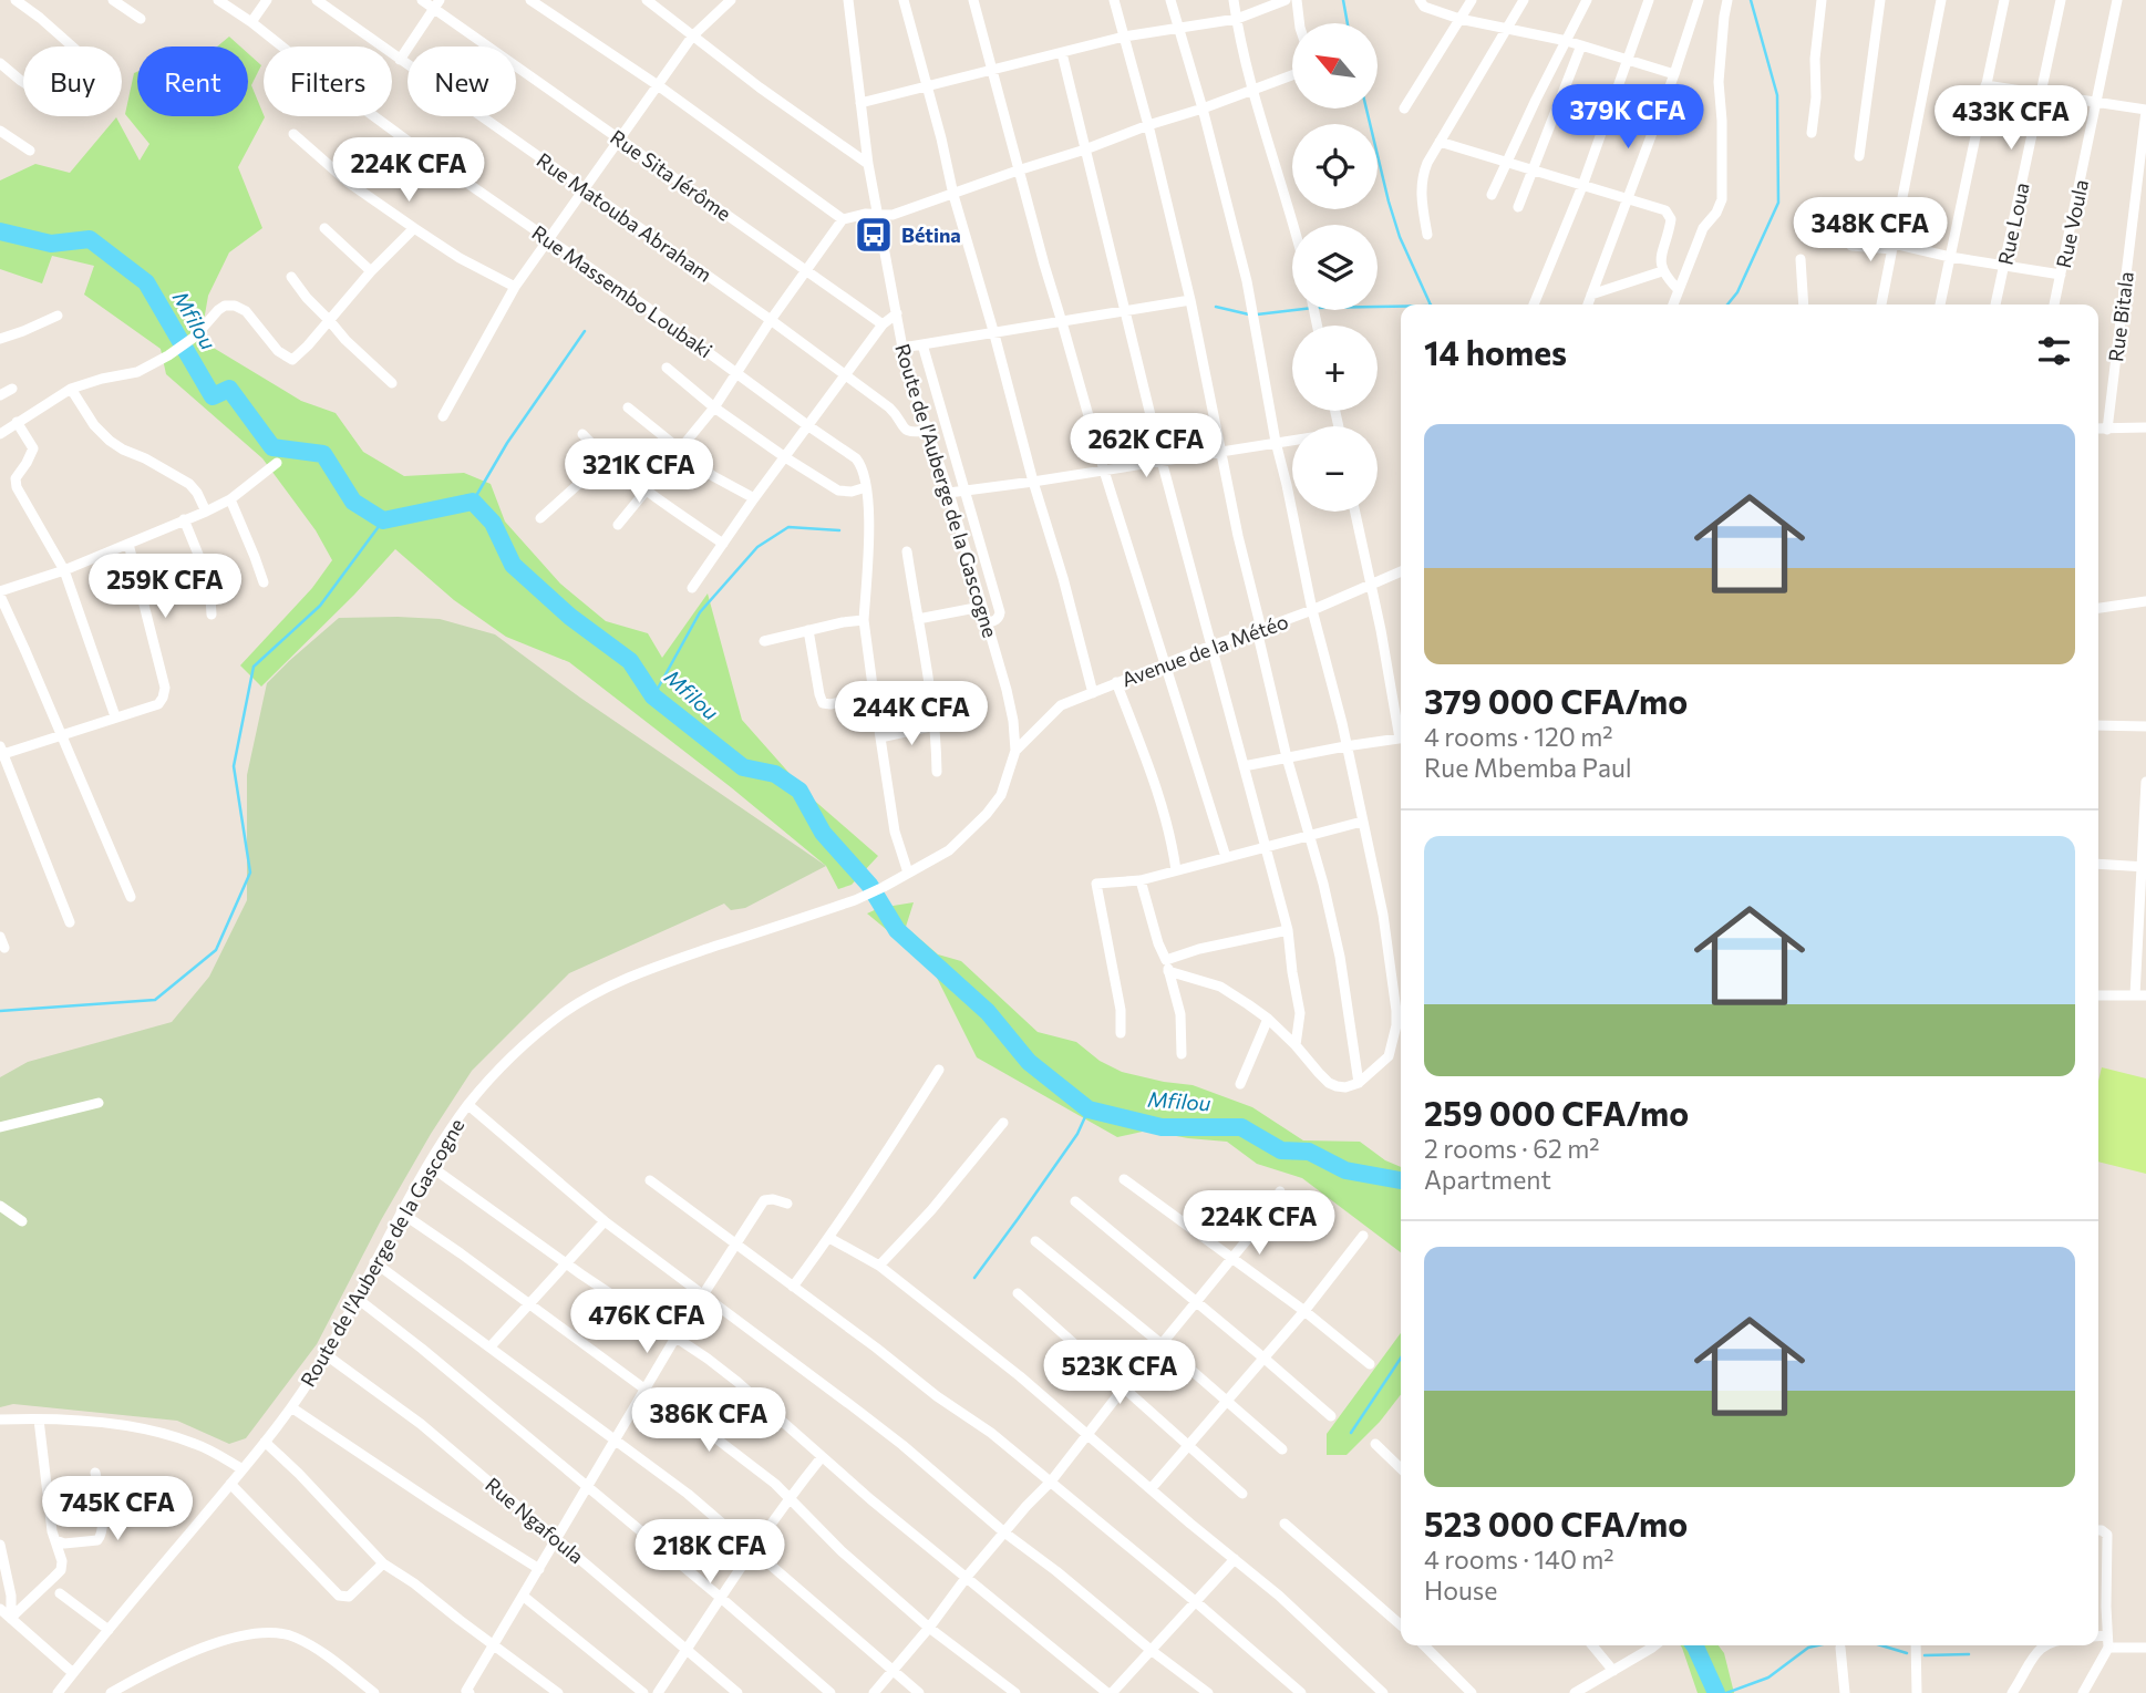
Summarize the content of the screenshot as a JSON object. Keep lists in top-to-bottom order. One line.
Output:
{"streets":{"street":["Rue Sita Jérôme","Rue Matouba Abraham","Rue Loua","Rue Voula","Rue Massembo Loubaki","Rue Bitala","Route de l'Auberge de la Gascogne","Avenue de la Météo","Rue Ngafoula"]},"crossings":[["Rue Matouba Abraham","Route de l'Auberge de la Gascogne"],["Rue Massembo Loubaki","Route de l'Auberge de la Gascogne"],["Route de l'Auberge de la Gascogne","Avenue de la Météo"],["Route de l'Auberge de la Gascogne","Rue Ngafoula"]],"water":["Mfilou"],"places":{"bus stop":["Bétina"]},"north":"top left","page":{"map_buttons":["+","−"],"chip":["Buy","Rent","Filters","New"],"price":["379K CFA","433K CFA","224K CFA","348K CFA","262K CFA","321K CFA","259K CFA","244K CFA","224K CFA","476K CFA","523K CFA","386K CFA","745K CFA","218K CFA"],"heading":"14 homes","list":[{"name":"379 000 CFA/mo","note":"4 rooms · 120 m² · Rue Mbemba Paul"},{"name":"259 000 CFA/mo","note":"2 rooms · 62 m² · Apartment"},{"name":"523 000 CFA/mo","note":"4 rooms · 140 m² · House"}]}}
